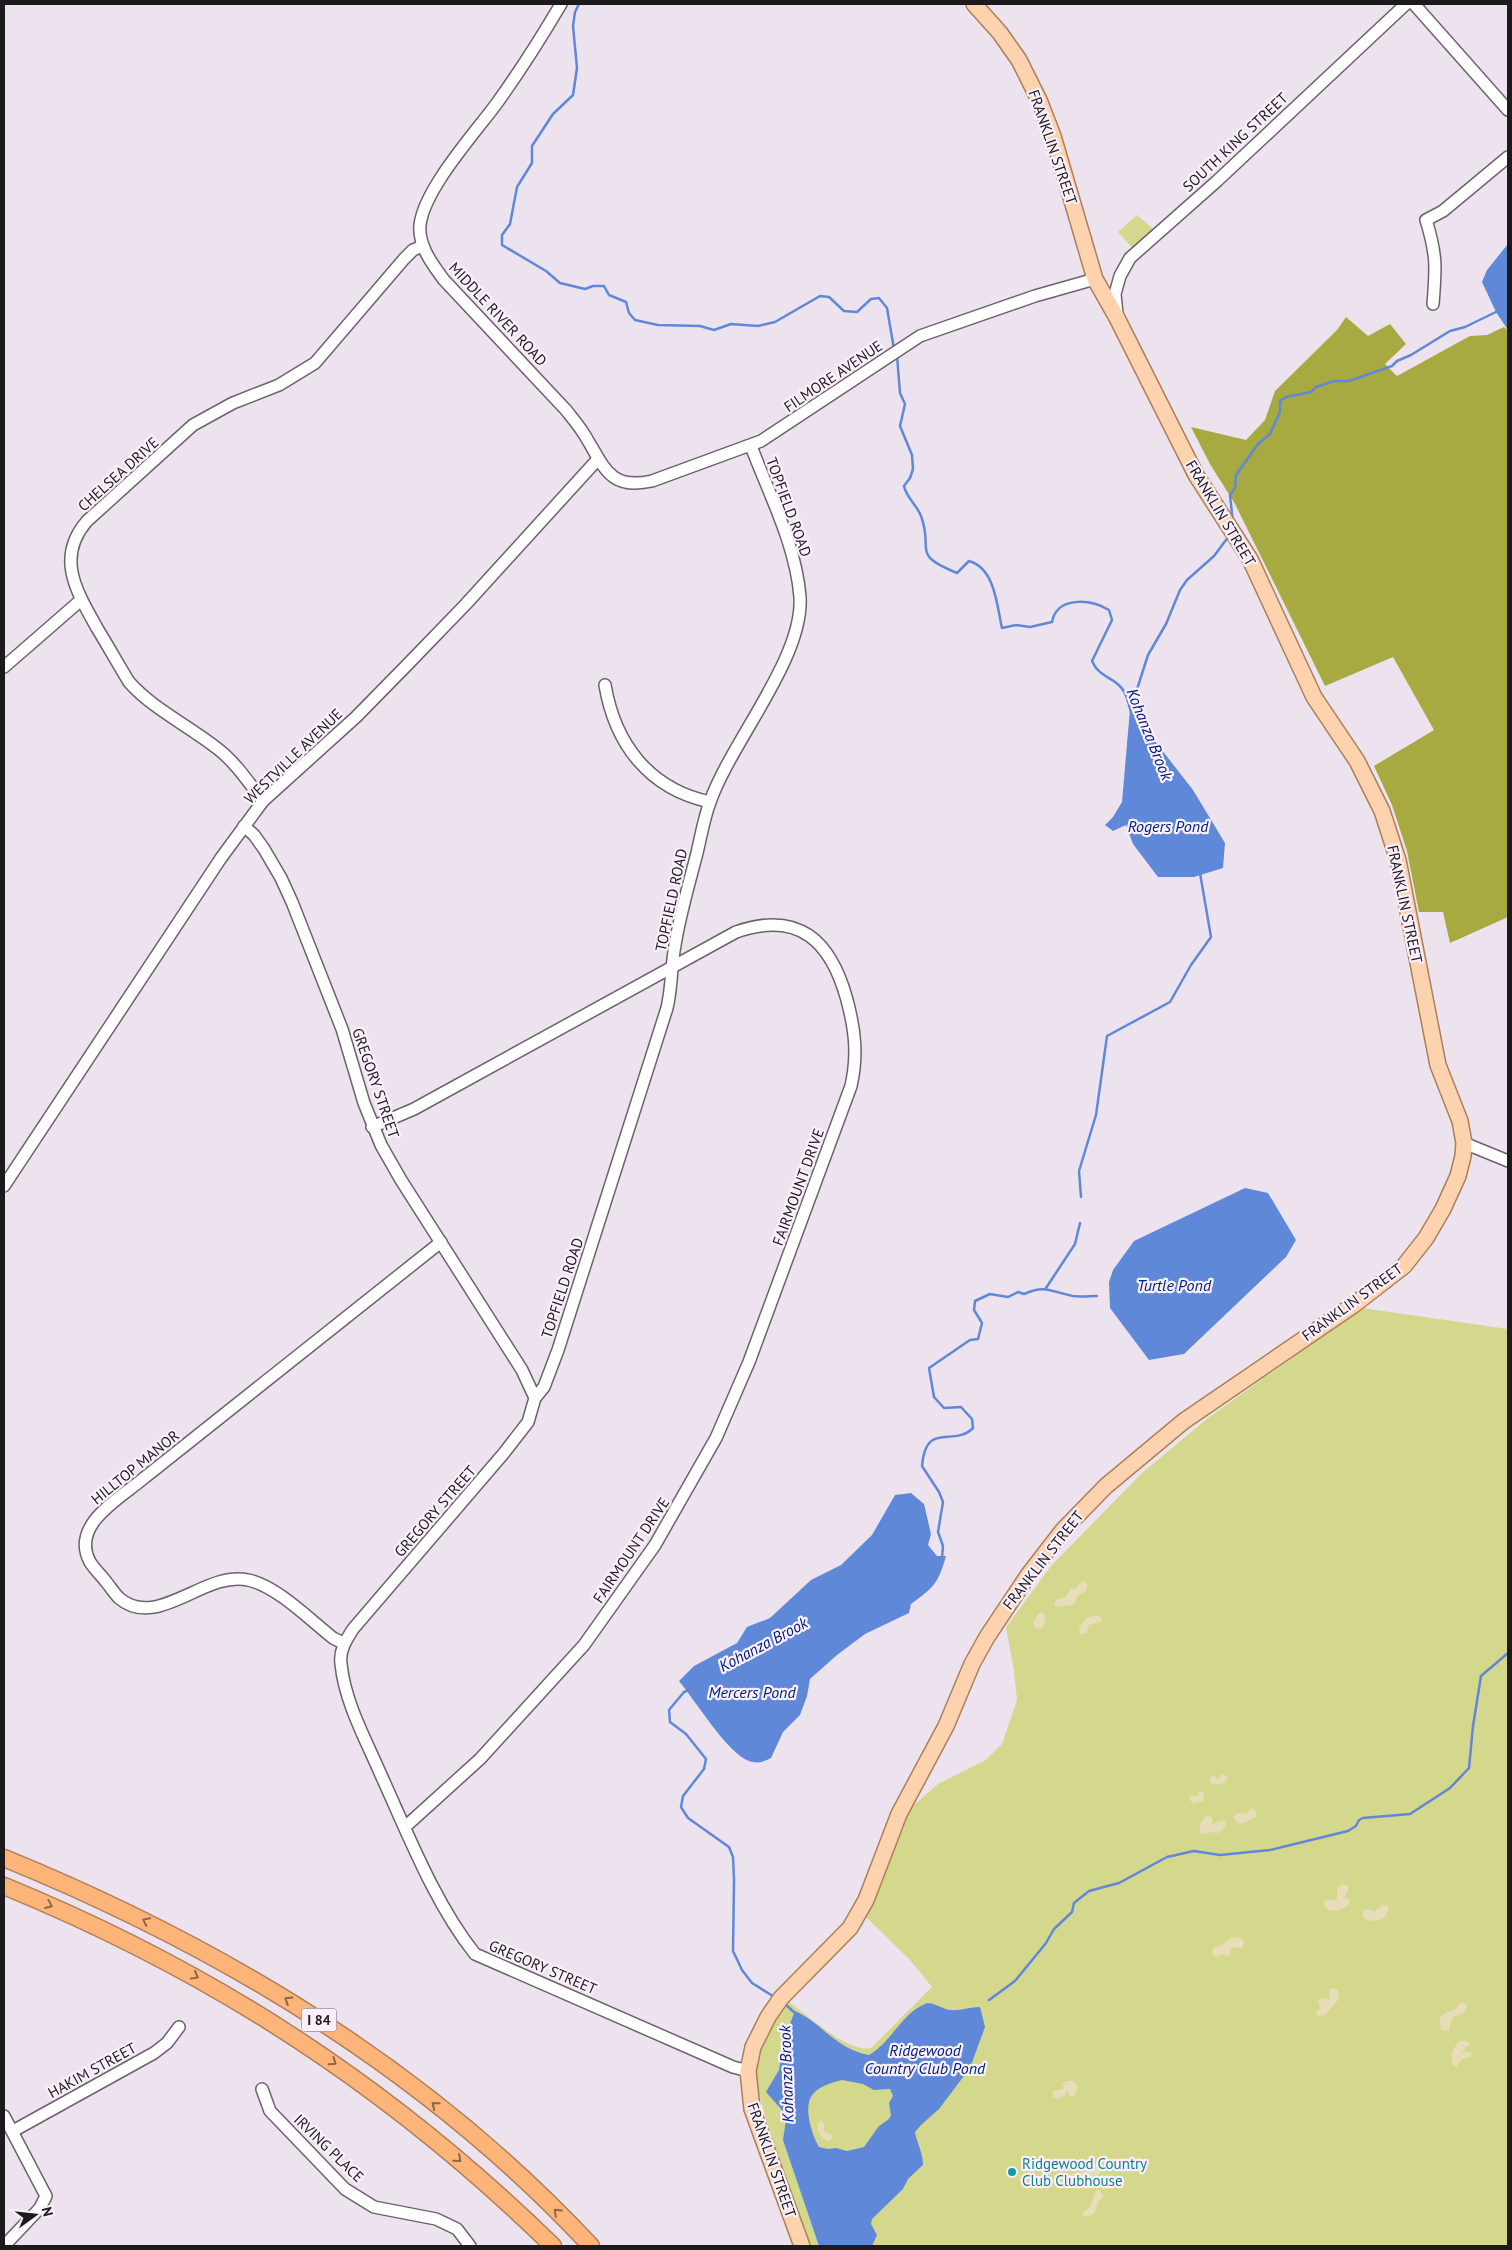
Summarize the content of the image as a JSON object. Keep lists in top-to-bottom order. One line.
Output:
{"streets":{"highway":["I 84"],"main road":["FRANKLIN STREET"],"street":["SOUTH KING STREET","MIDDLE RIVER ROAD","FILMORE AVENUE","CHELSEA DRIVE","TOPFIELD ROAD","WESTVILLE AVENUE","GREGORY STREET","FAIRMOUNT DRIVE","HILLTOP MANOR","HAKIM STREET","IRVING PLACE"]},"crossings":[["SOUTH KING STREET","FRANKLIN STREET"],["FRANKLIN STREET","FILMORE AVENUE"],["FRANKLIN STREET","GREGORY STREET"],["MIDDLE RIVER ROAD","FILMORE AVENUE"],["MIDDLE RIVER ROAD","CHELSEA DRIVE"],["MIDDLE RIVER ROAD","WESTVILLE AVENUE"],["FILMORE AVENUE","TOPFIELD ROAD"],["FILMORE AVENUE","WESTVILLE AVENUE"],["CHELSEA DRIVE","WESTVILLE AVENUE"],["TOPFIELD ROAD","GREGORY STREET"],["TOPFIELD ROAD","FAIRMOUNT DRIVE"],["WESTVILLE AVENUE","GREGORY STREET"],["GREGORY STREET","FAIRMOUNT DRIVE"],["GREGORY STREET","HILLTOP MANOR"]],"water":["Kohanza Brook","Rogers Pond","Turtle Pond","Mercers Pond","Ridgewood Country Club Pond"],"places":["Ridgewood Country Club Clubhouse"],"north":"right"}
